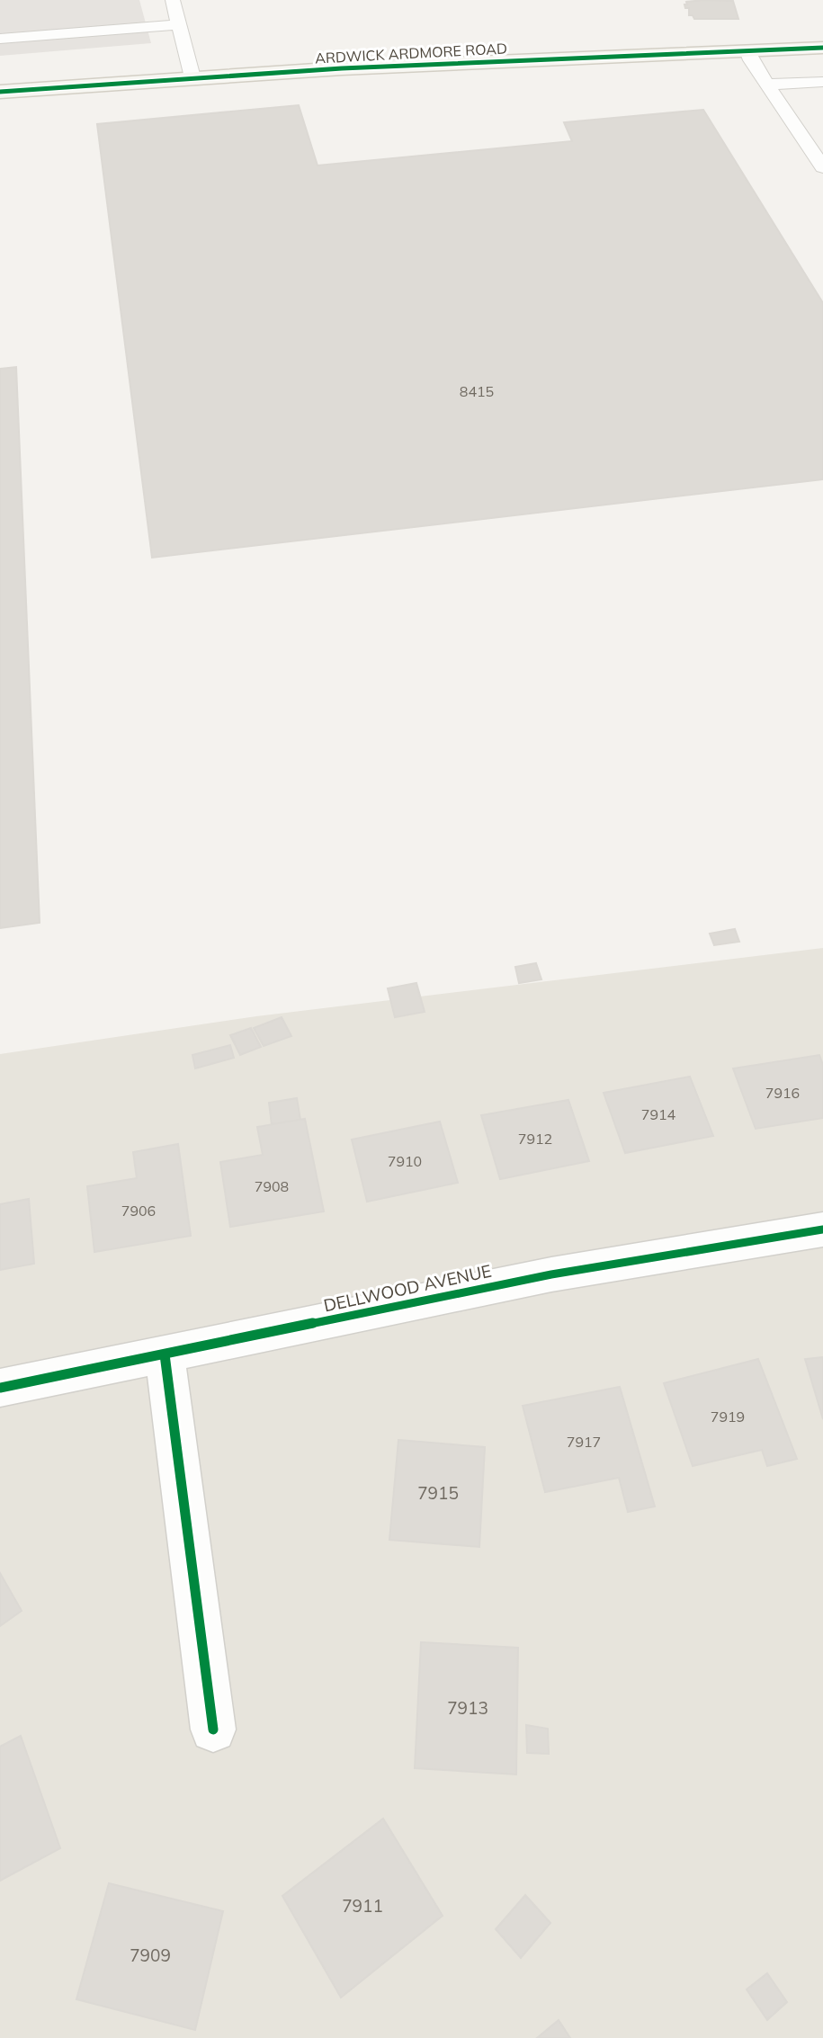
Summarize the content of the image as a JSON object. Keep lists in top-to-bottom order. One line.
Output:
{"streets":{"main road":["ARDWICK ARDMORE ROAD"],"street":["DELLWOOD AVENUE"]},"house_numbers":["8415","7916","7914","7912","7910","7908","7906","7919","7917","7915","7913","7911","7909"]}
